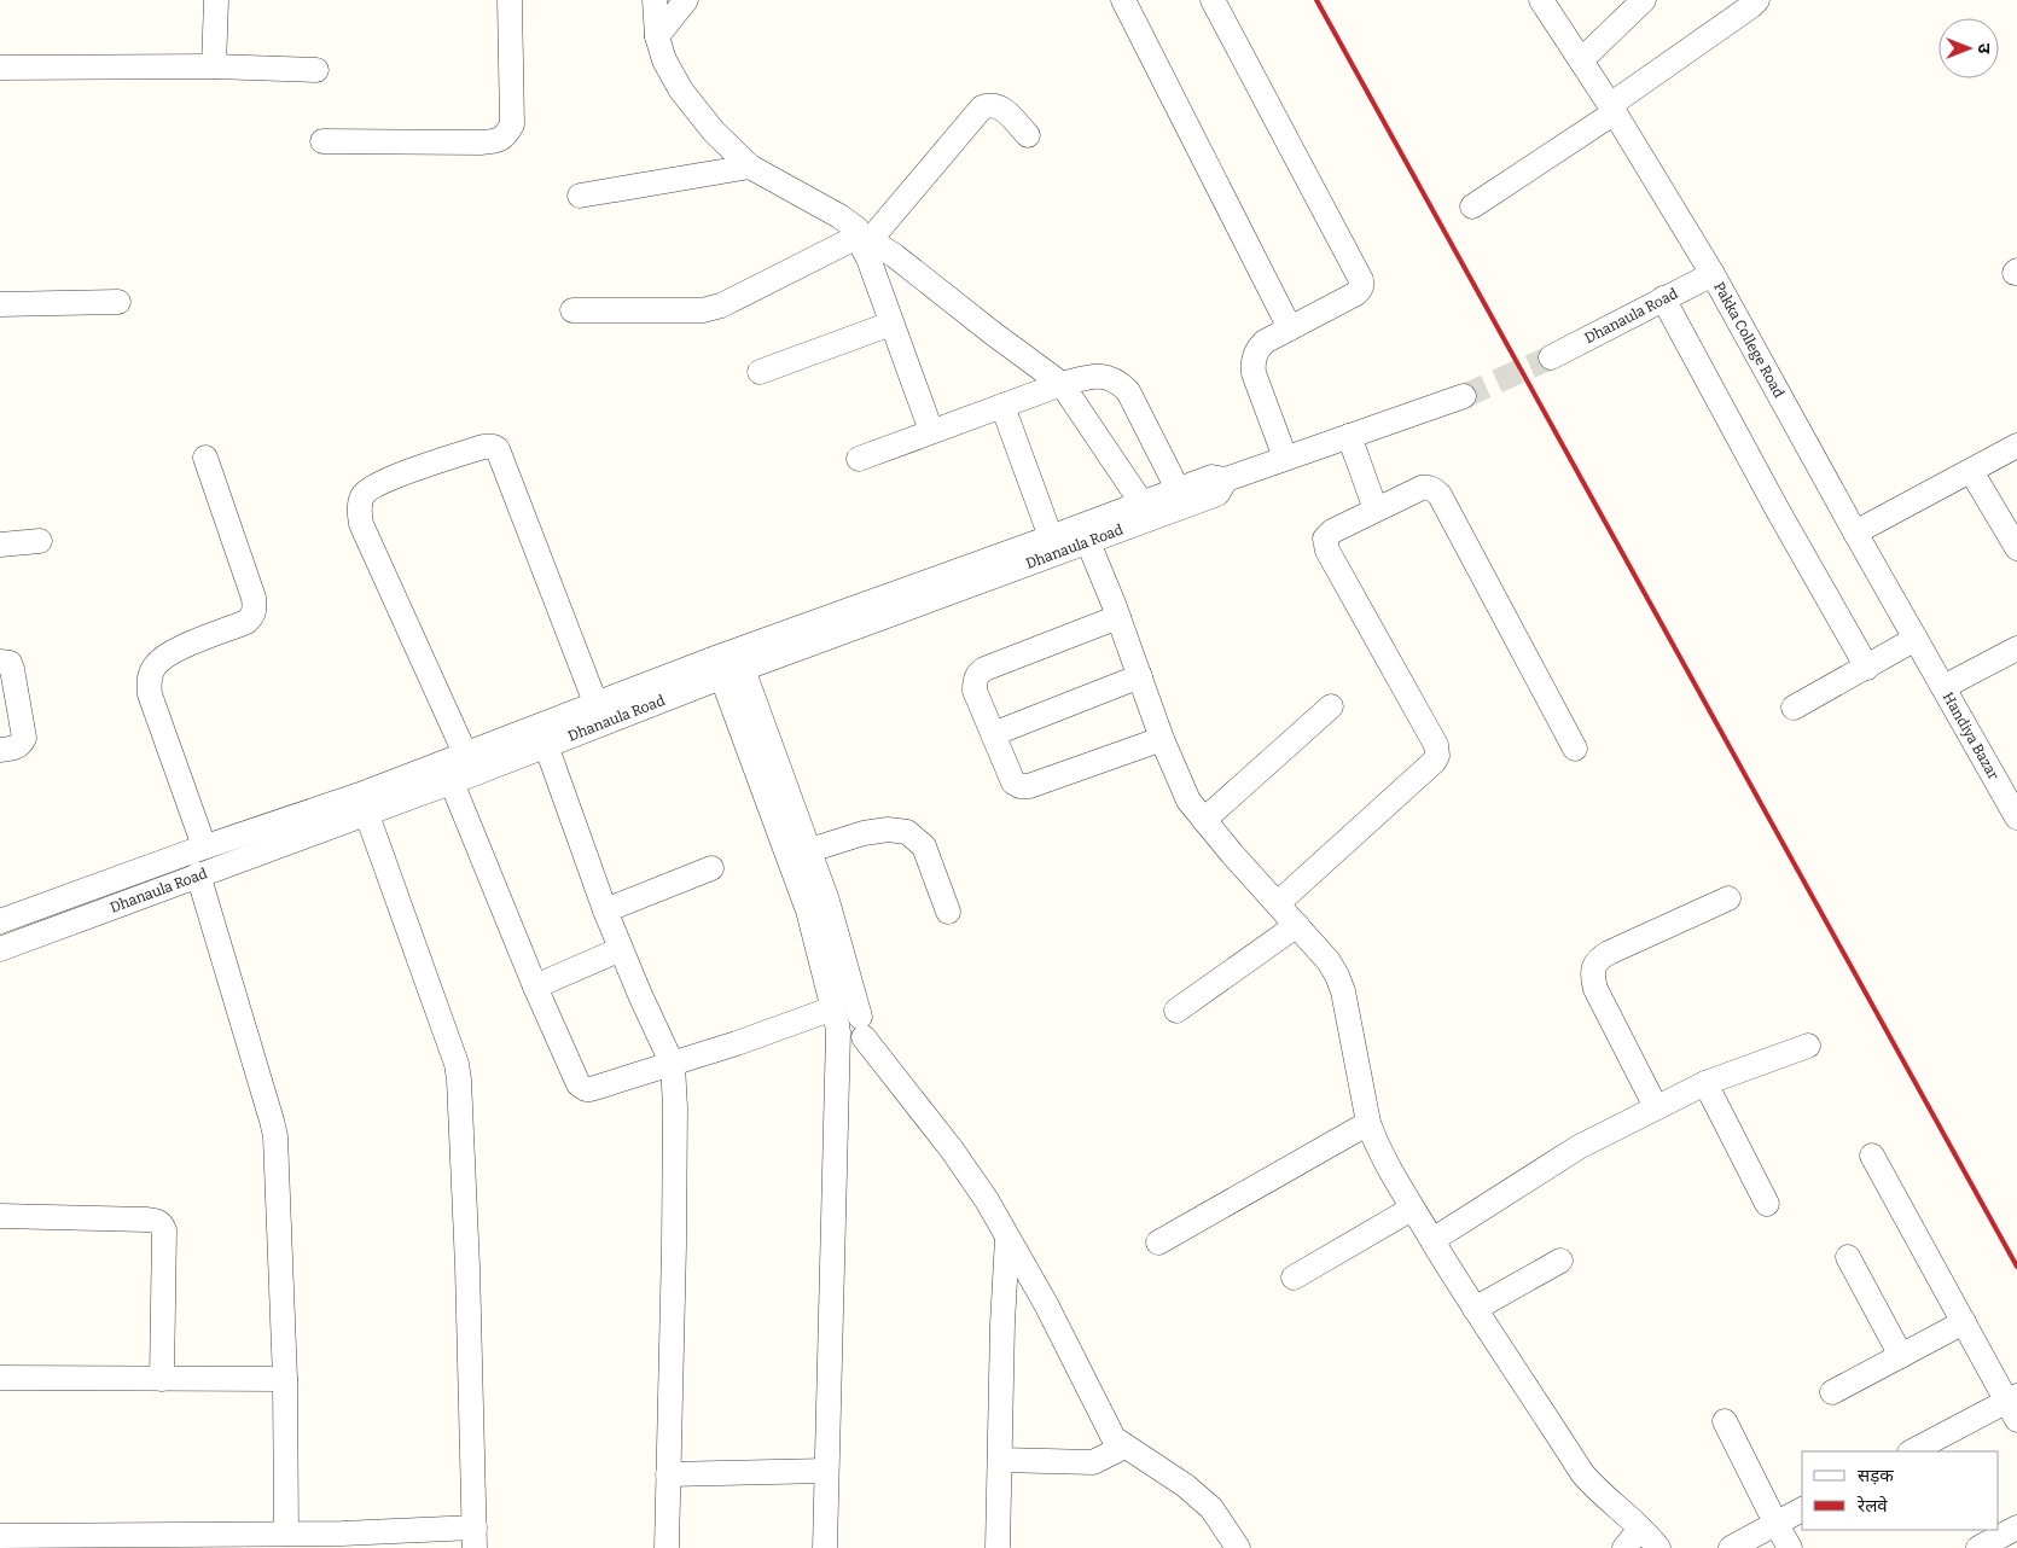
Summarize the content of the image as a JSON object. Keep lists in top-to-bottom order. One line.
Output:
{"streets":{"street":["Dhanaula Road","Pakka College Road","Handiya Bazar"]},"crossings":[["Dhanaula Road","Pakka College Road"],["Pakka College Road","Handiya Bazar"]],"legend":["सड़क","रेलवे"],"north":"right"}
